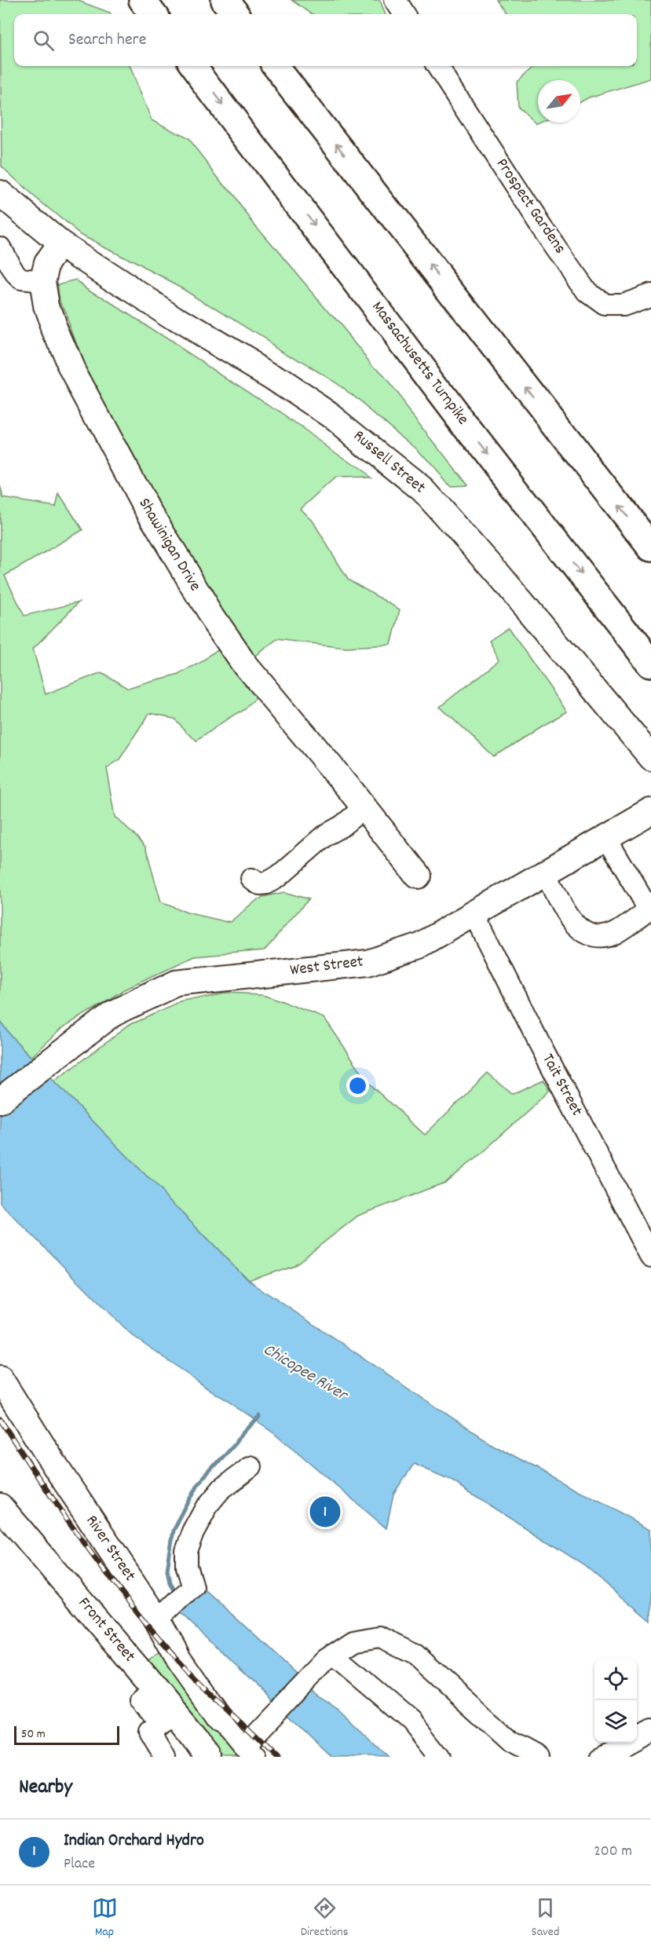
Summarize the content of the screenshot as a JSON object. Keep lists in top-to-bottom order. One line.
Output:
{"streets":{"highway":["Massachusetts Turnpike"],"main road":["Russell Street","Shawinigan Drive","West Street","River Street","Front Street"],"street":["Prospect Gardens","Tait Street"]},"crossings":[["Russell Street","Shawinigan Drive"],["West Street","Tait Street"]],"water":["Chicopee River"],"scale_bar":"50 m","north":"top right","page":{"search":"Search here","pins":"1","scale":"50 m","heading":"Nearby","list":[{"mark":"1","name":"Indian Orchard Hydro","note":"Place","value":"200 m"}],"nav":["Map","Directions","Saved"]}}
